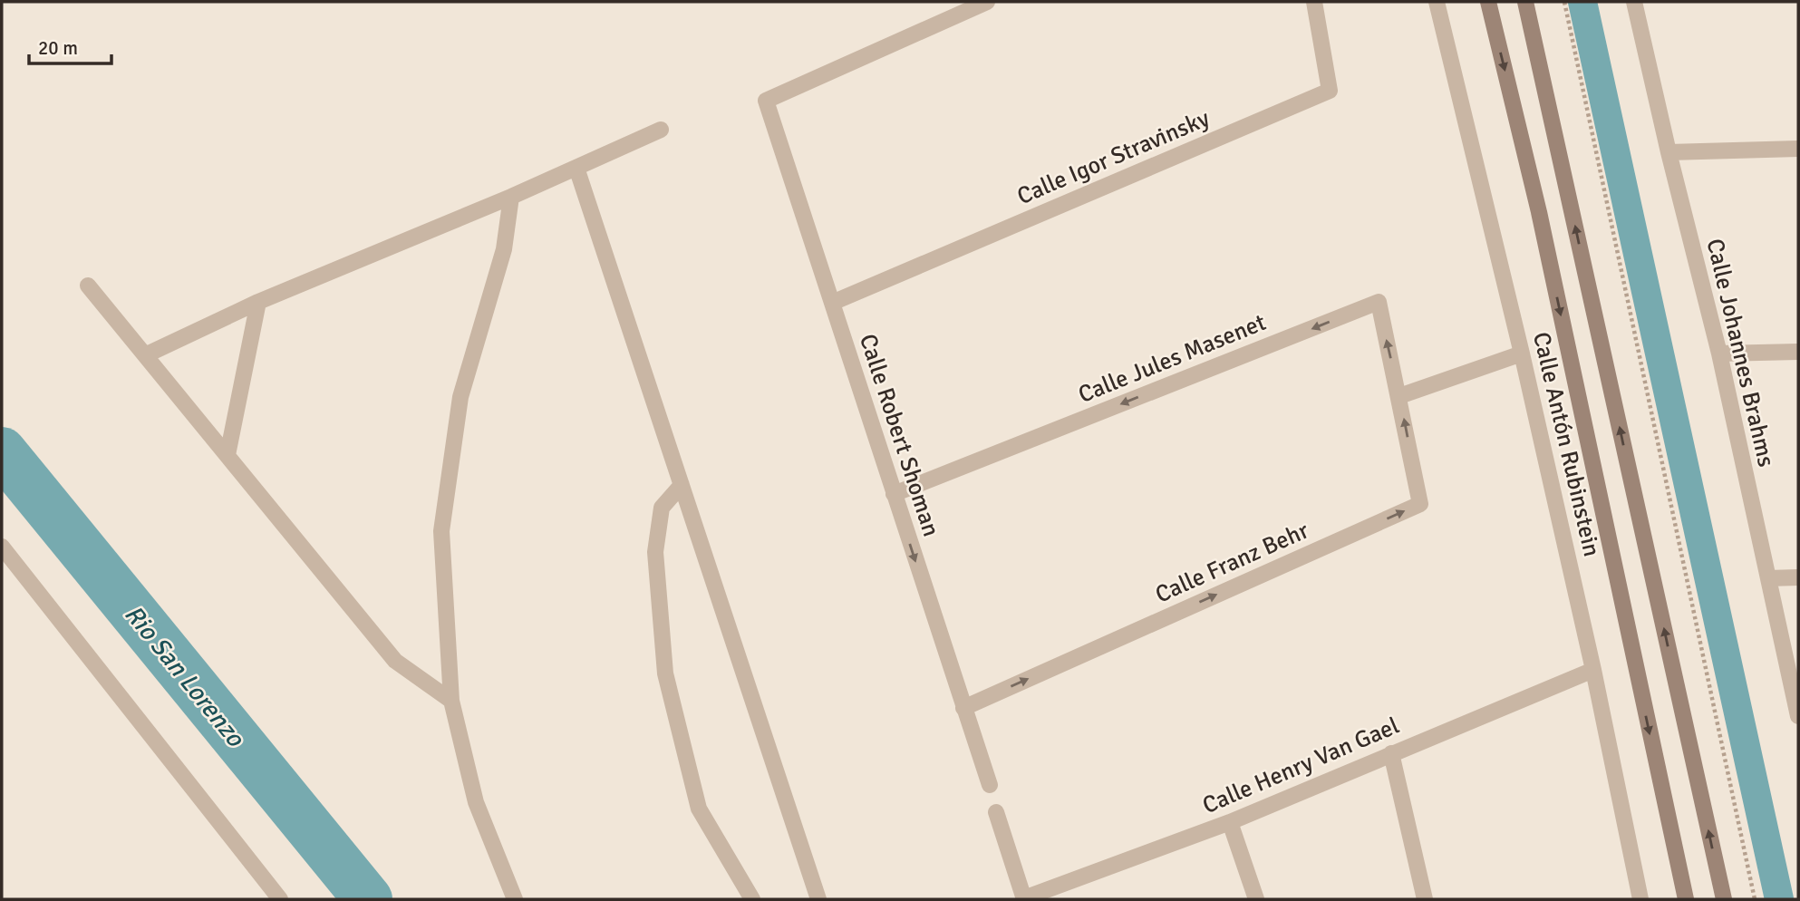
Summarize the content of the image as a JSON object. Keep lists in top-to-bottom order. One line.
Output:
{"streets":{"main road":["Calle Antón Rubinstein"],"street":["Calle Igor Stravinsky","Calle Johannes Brahms","Calle Jules Masenet","Calle Robert Shoman","Calle Franz Behr","Calle Henry Van Gael"]},"crossings":[["Calle Igor Stravinsky","Calle Robert Shoman"],["Calle Jules Masenet","Calle Robert Shoman"],["Calle Jules Masenet","Calle Franz Behr"],["Calle Robert Shoman","Calle Franz Behr"],["Calle Antón Rubinstein","Calle Henry Van Gael"]],"one_way":["Calle Jules Masenet","Calle Franz Behr"],"water":["Rio San Lorenzo"],"scale_bar":"20 m"}
